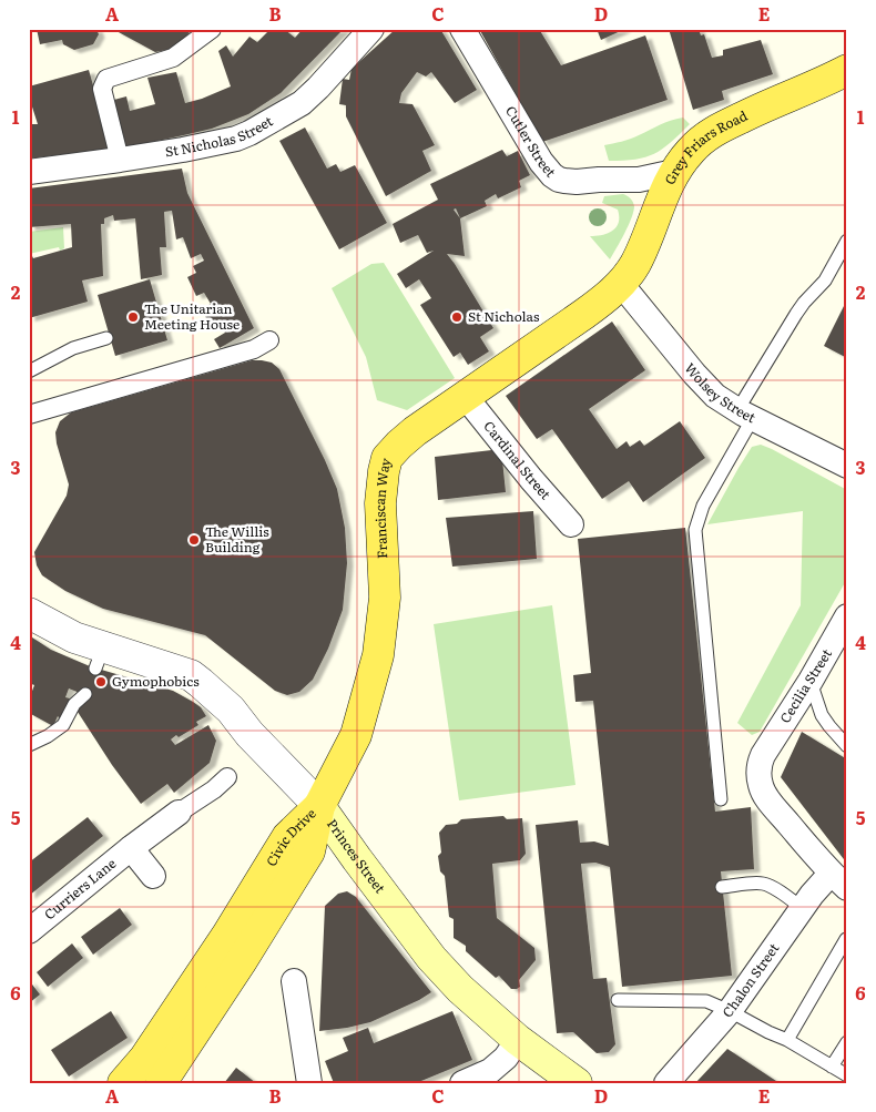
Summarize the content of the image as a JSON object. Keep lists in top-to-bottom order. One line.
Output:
{"streets":{"main road":["Grey Friars Road","Franciscan Way","Civic Drive","Princes Street"],"street":["St Nicholas Street","Cutler Street","Wolsey Street","Cardinal Street","Cecilia Street","Curriers Lane","Chalon Street"]},"crossings":[["Cutler Street","Grey Friars Road"],["Grey Friars Road","Wolsey Street"],["Grey Friars Road","Franciscan Way"],["Wolsey Street","Franciscan Way"],["Cardinal Street","Franciscan Way"],["Franciscan Way","Civic Drive"],["Franciscan Way","Princes Street"],["Cecilia Street","Chalon Street"],["Civic Drive","Princes Street"]],"places":["The Unitarian Meeting House","St Nicholas","The Willis Building","Gymophobics"],"grid":{"columns":["A","B","C","D","E"],"rows":["1","2","3","4","5","6"]}}
